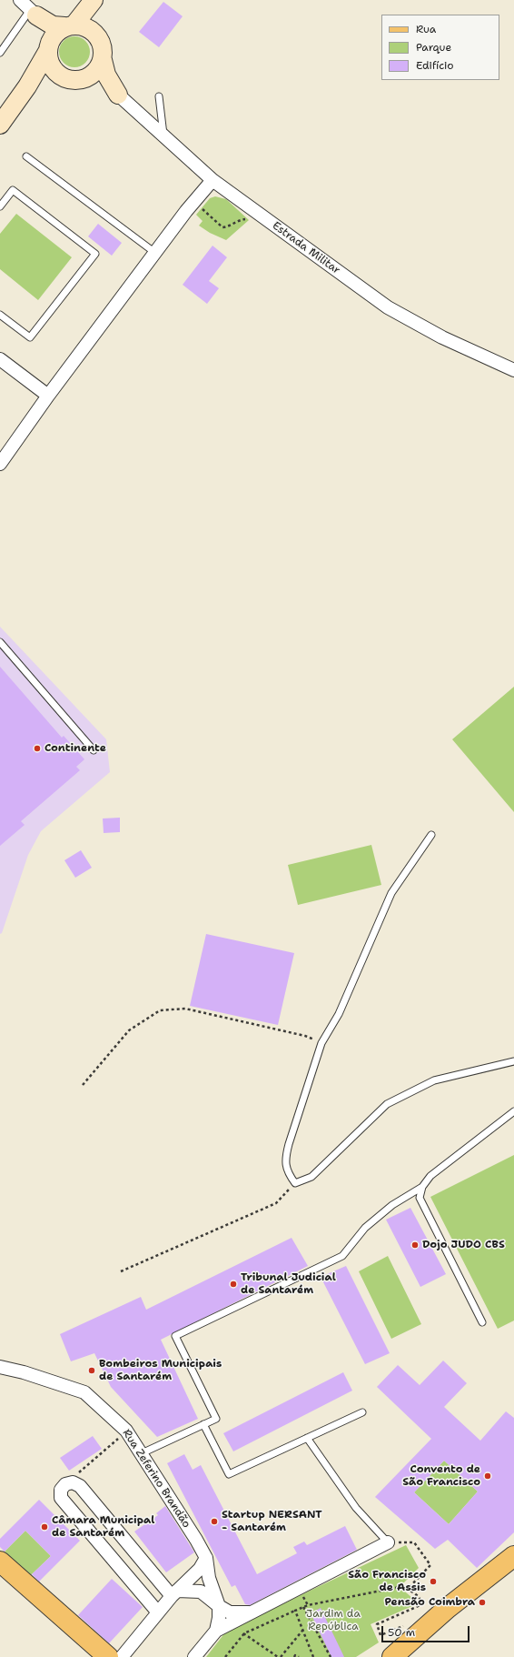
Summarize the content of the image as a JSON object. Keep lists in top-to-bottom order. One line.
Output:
{"streets":{"street":["Estrada Militar","Rua Zeferino Brandão"]},"parks":["Jardim da República"],"places":["Continente","Dojo JUDO CBS","Tribunal Judicial de Santarém","Bombeiros Municipais de Santarém","Convento de São Francisco","Startup NERSANT - Santarém","Câmara Municipal de Santarém","São Francisco de Assis","Pensão Coimbra"],"legend":["Rua","Parque","Edifício"],"scale_bar":"50 m"}
